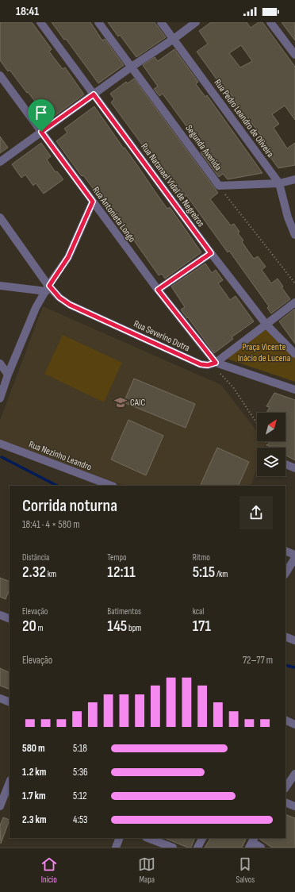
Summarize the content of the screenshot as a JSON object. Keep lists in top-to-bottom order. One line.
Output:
{"streets":{"street":["Rua Pedro Leandro de Oliveira","Segunda Avenida","Rua Natanael Vidal de Negreiros","Rua Antonieta Longo","Rua Severino Dutra","Rua Nezinho Leandro"]},"crossings":[["Rua Antonieta Longo","Rua Severino Dutra"]],"parks":["Praça Vicente Inácio de Lucena"],"places":{"school or university":["CAIC"]},"north":"top right","page":{"status":"18:41","heading":["Corrida noturna","18:41 · 4 × 580 m"],"stats":[["Distância","2.32 km"],["Tempo","12:11"],["Ritmo","5:15 /km"],["Elevação","20 m"],["Batimentos","145 bpm"],["kcal","171"]],"chart":["Elevação","72–77 m"],"list":[{"name":"580 m","note":"5:18"},{"name":"1.2 km","note":"5:36"},{"name":"1.7 km","note":"5:12"},{"name":"2.3 km","note":"4:53"}],"tabs":["Início","Mapa","Salvos"]}}
